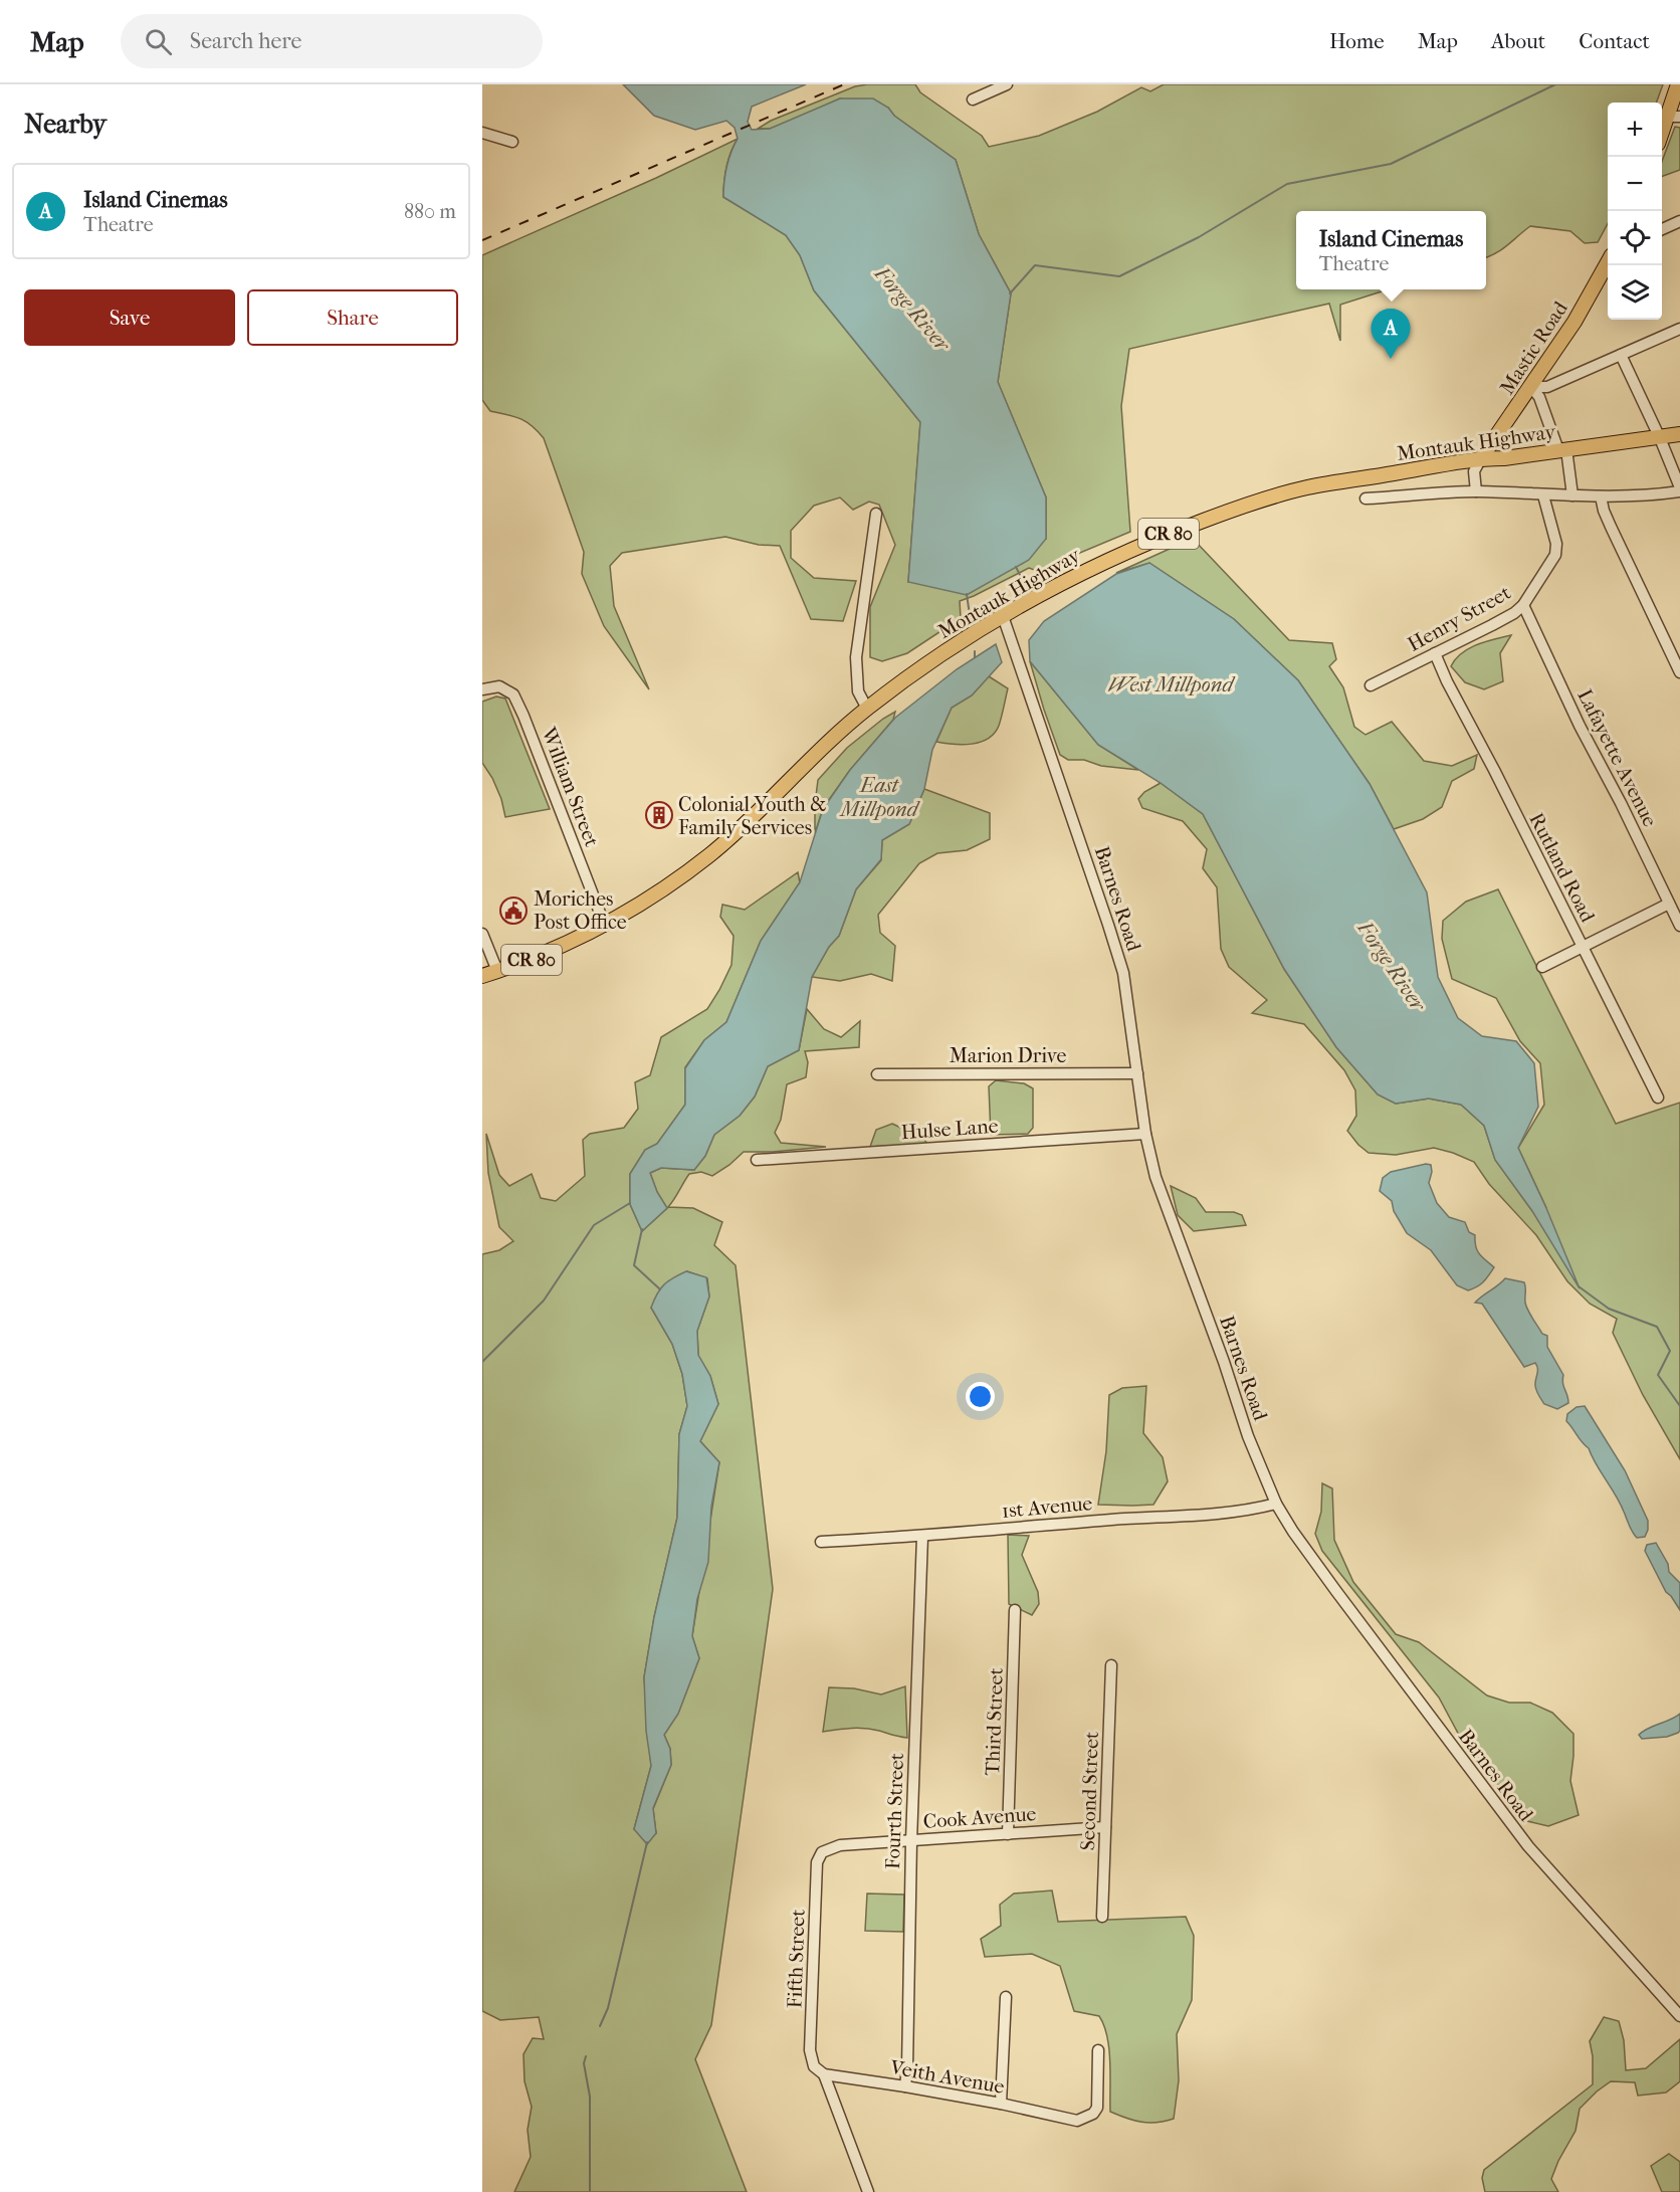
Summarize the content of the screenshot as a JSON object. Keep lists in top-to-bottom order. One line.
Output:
{"streets":{"main road":["Mastic Road","Montauk Highway","CR 80"],"street":["Henry Street","Lafayette Avenue","William Street","Rutland Road","Barnes Road","Marion Drive","Hulse Lane","1st Avenue","Third Street","Second Street","Fourth Street","Cook Avenue","Fifth Street","Veith Avenue"]},"crossings":[["Mastic Road","Montauk Highway"],["Montauk Highway","William Street"],["Montauk Highway","Barnes Road"],["Henry Street","Lafayette Avenue"],["Henry Street","Rutland Road"],["Barnes Road","Marion Drive"],["Barnes Road","Hulse Lane"],["Barnes Road","1st Avenue"],["1st Avenue","Fourth Street"],["Third Street","Cook Avenue"],["Second Street","Cook Avenue"],["Fourth Street","Cook Avenue"],["Fourth Street","Veith Avenue"],["Cook Avenue","Fifth Street"],["Fifth Street","Veith Avenue"]],"water":["Forge River","West Millpond","East Millpond"],"places":{"building":["Colonial Youth & Family Services"],"public building":["Moriches Post Office"]},"page":{"header":"Map","search":"Search here","nav":["Home","Map","About","Contact"],"heading":"Nearby","map_buttons":["+","−"],"list":[{"mark":"A","name":"Island Cinemas","note":"Theatre","value":"880 m"}],"popup":["Island Cinemas","Theatre"],"buttons":["Save","Share"],"pins":"A"}}
